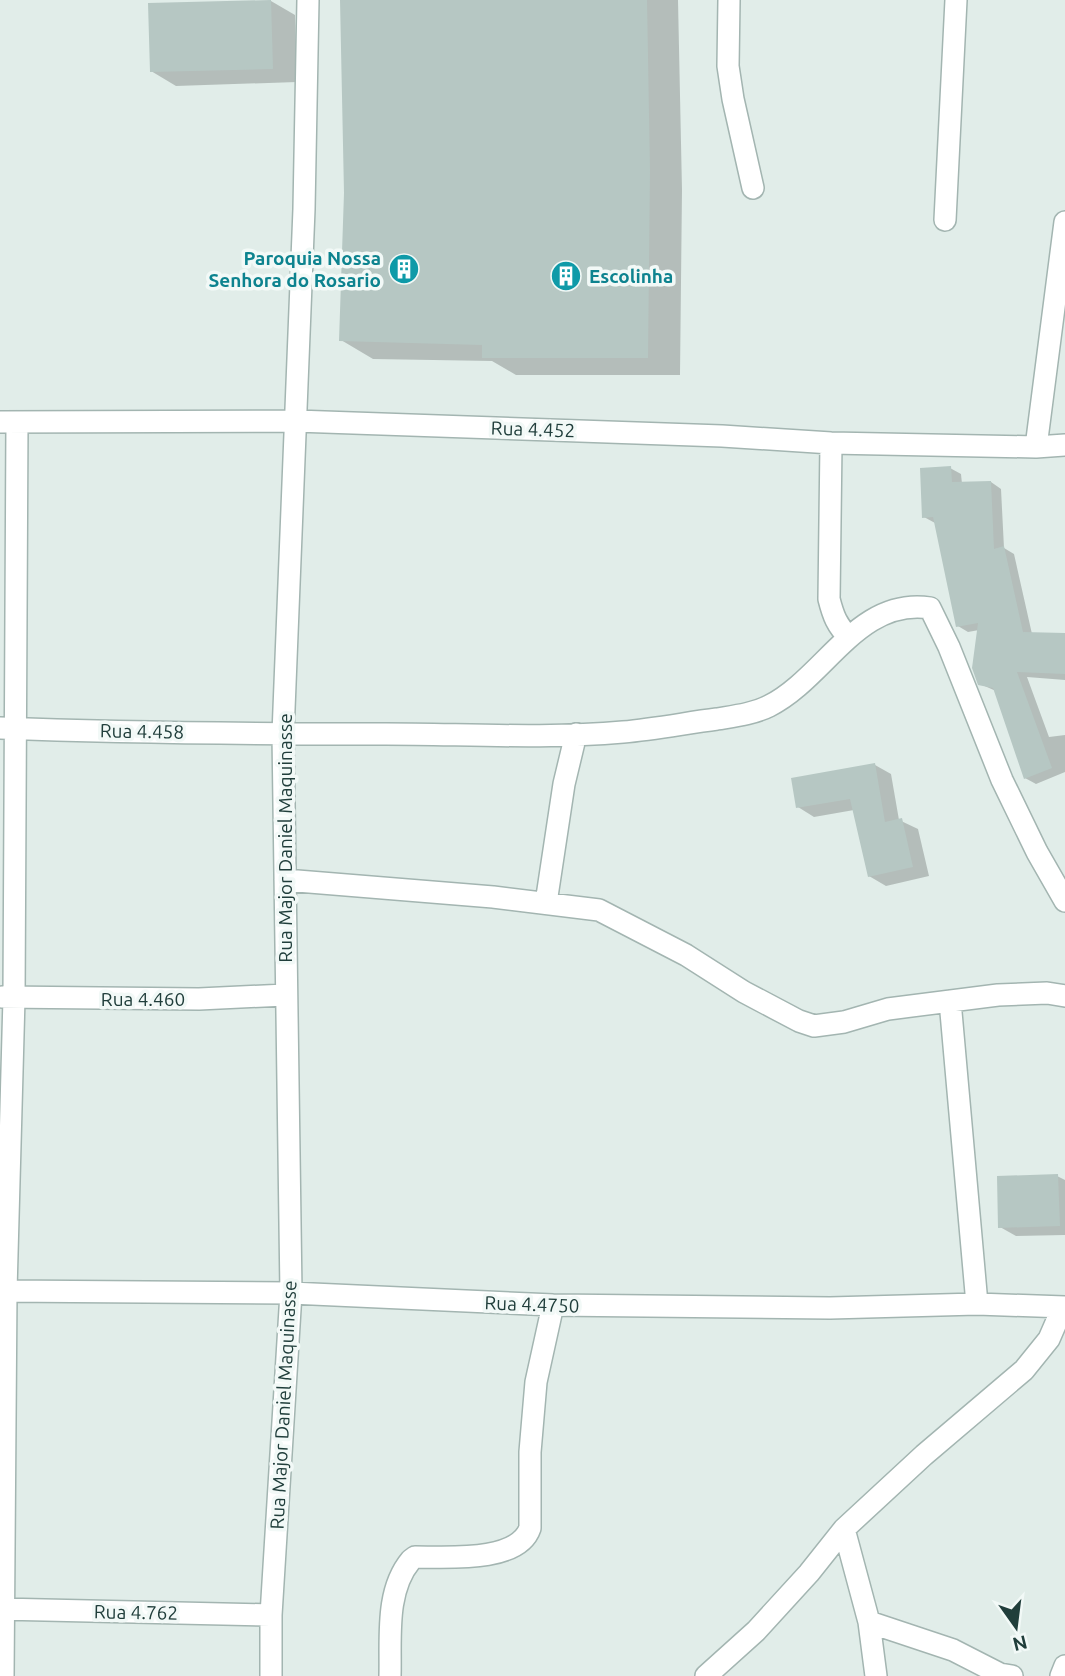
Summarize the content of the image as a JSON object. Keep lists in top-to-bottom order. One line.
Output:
{"streets":{"street":["Rua 4.452","Rua 4.458","Rua Major Daniel Maquinasse","Rua 4.460","Rua 4.4750","Rua 4.762"]},"crossings":[["Rua 4.452","Rua Major Daniel Maquinasse"],["Rua 4.458","Rua Major Daniel Maquinasse"],["Rua Major Daniel Maquinasse","Rua 4.460"],["Rua Major Daniel Maquinasse","Rua 4.4750"],["Rua Major Daniel Maquinasse","Rua 4.762"]],"places":{"building":["Paroquia Nossa Senhora do Rosario","Escolinha"]},"north":"bottom"}
